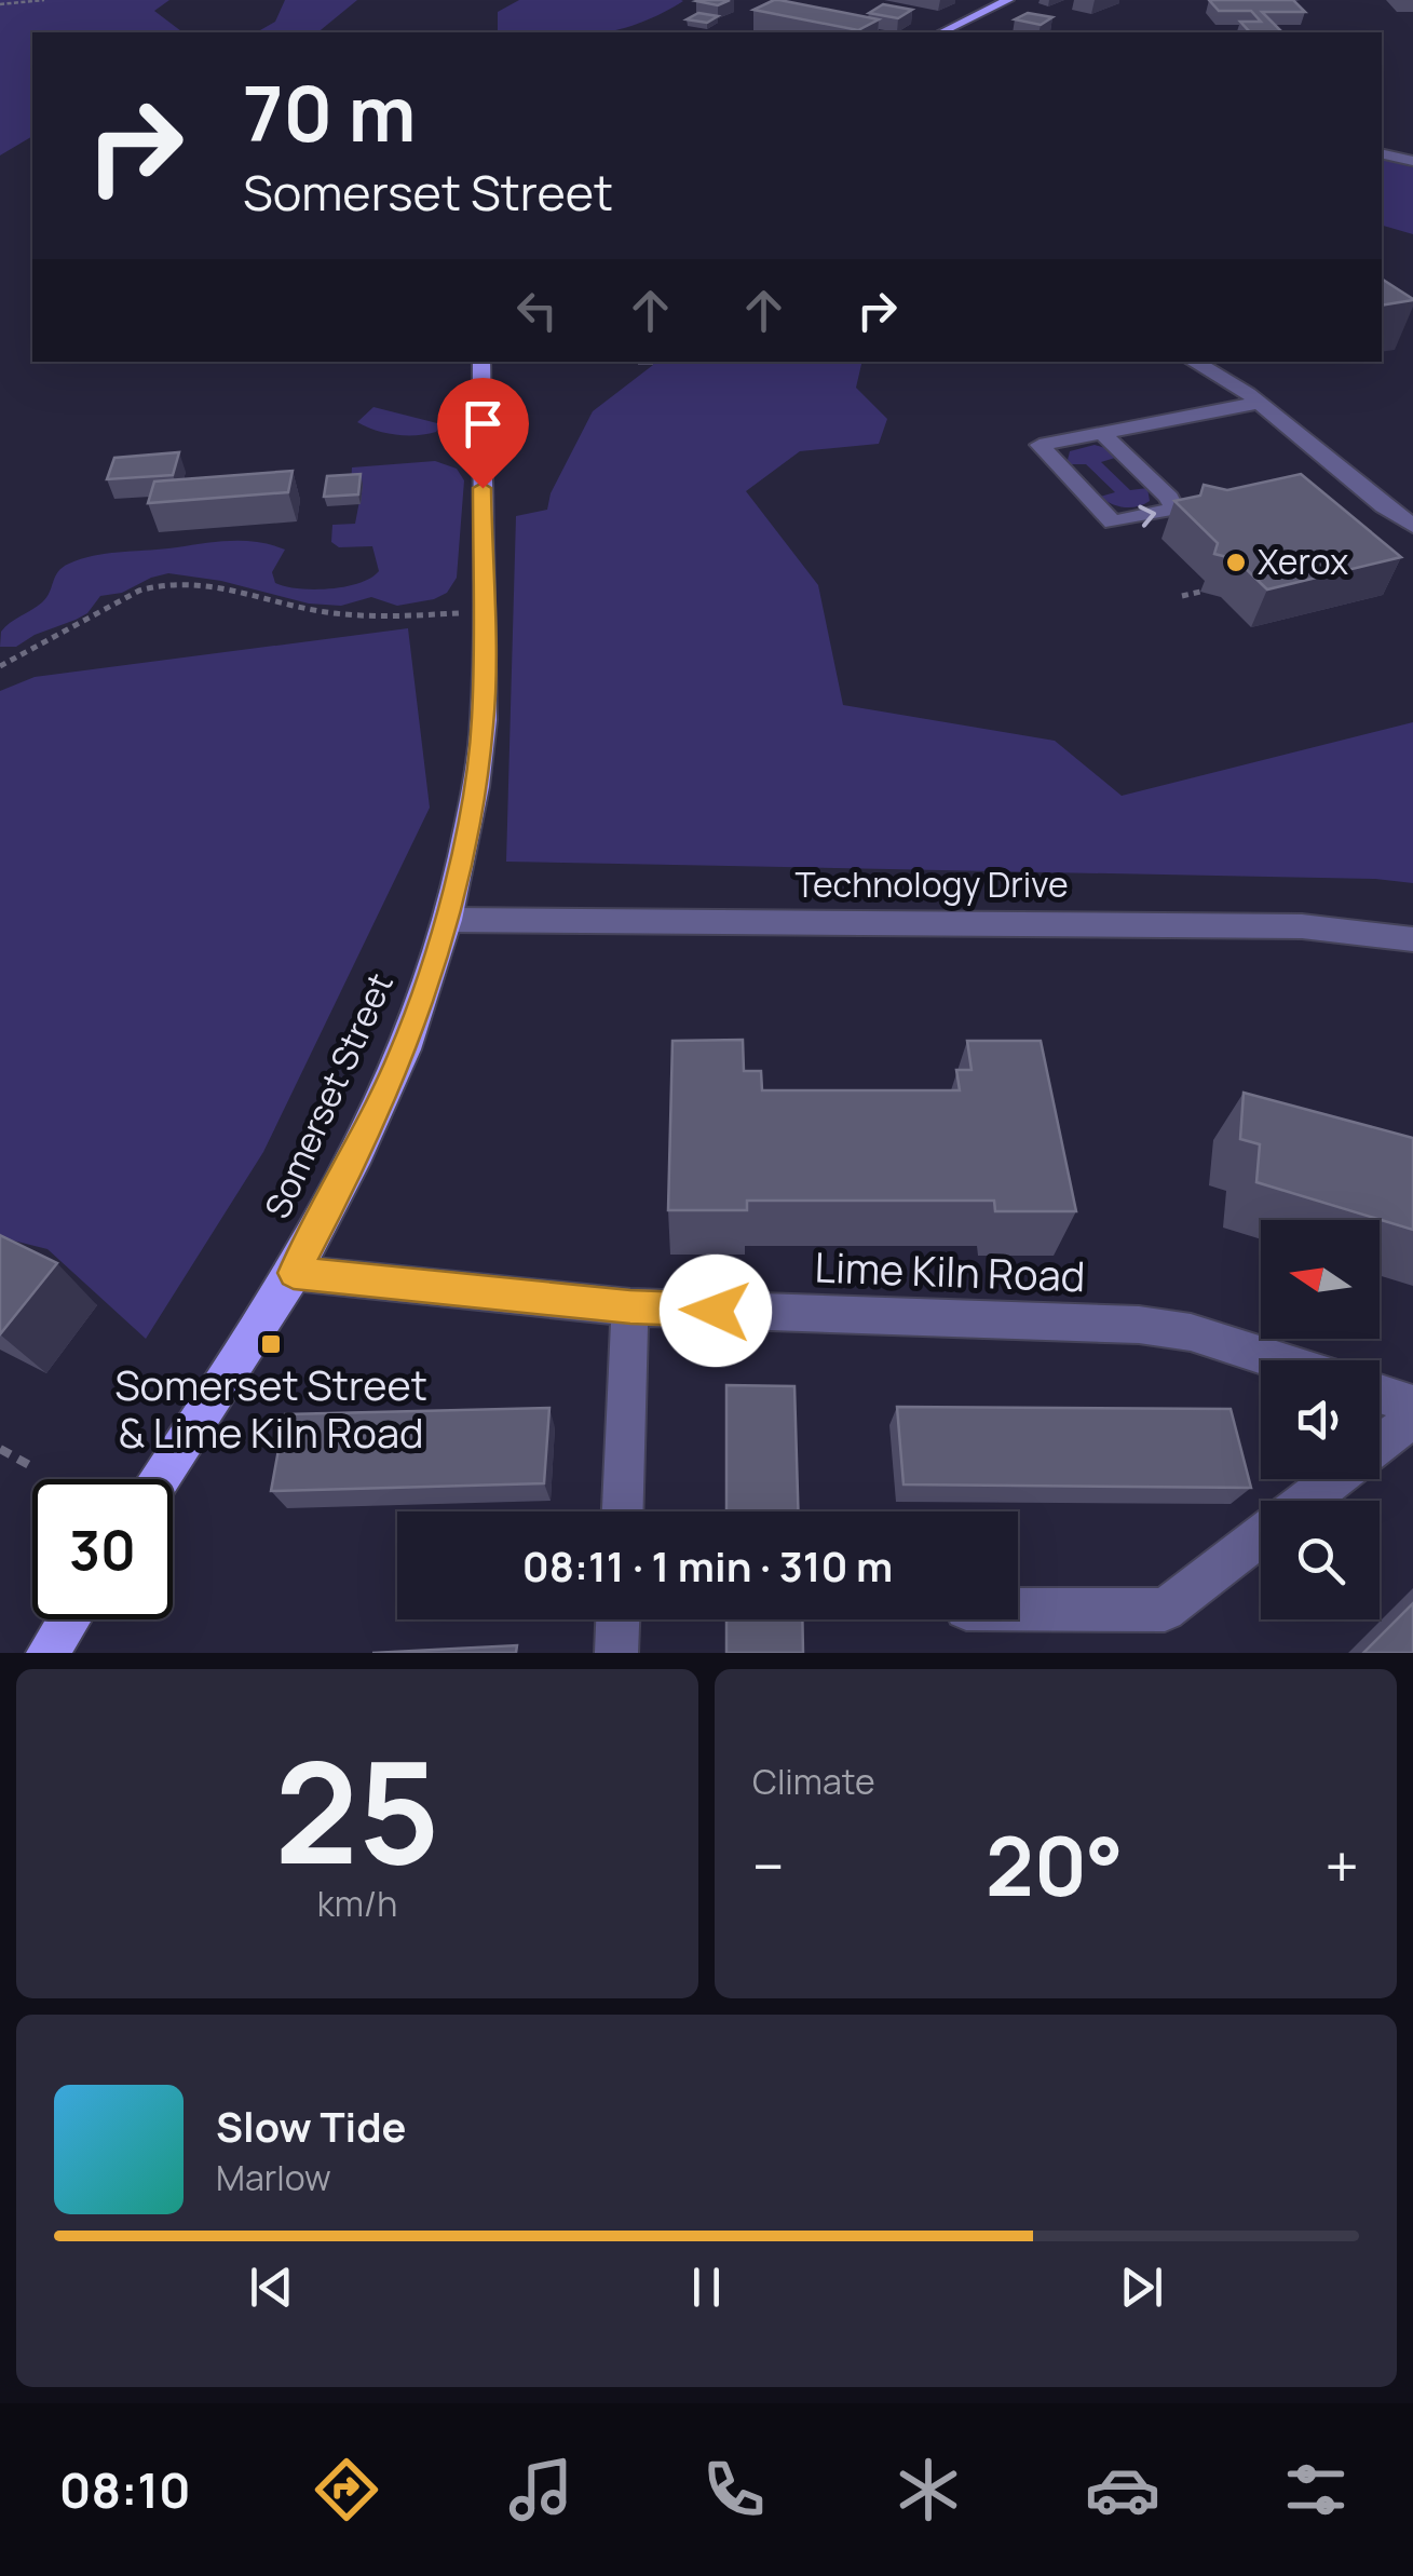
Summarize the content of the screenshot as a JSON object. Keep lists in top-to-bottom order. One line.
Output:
{"streets":{"main road":["Somerset Street"],"street":["Technology Drive","Lime Kiln Road"]},"crossings":[["Technology Drive","Somerset Street"],["Somerset Street","Lime Kiln Road"]],"places":{"other":["Xerox"],"transit":["Somerset Street & Lime Kiln Road"]},"north":"left","page":{"turn":["70 m","Somerset Street"],"limit":"30","trip":"08:11 · 1 min · 310 m","tile":[["25","km/h"],"Climate"],"heat":["−","20°","+"],"song":["Slow Tide","Marlow"],"tabs":"08:10"}}
